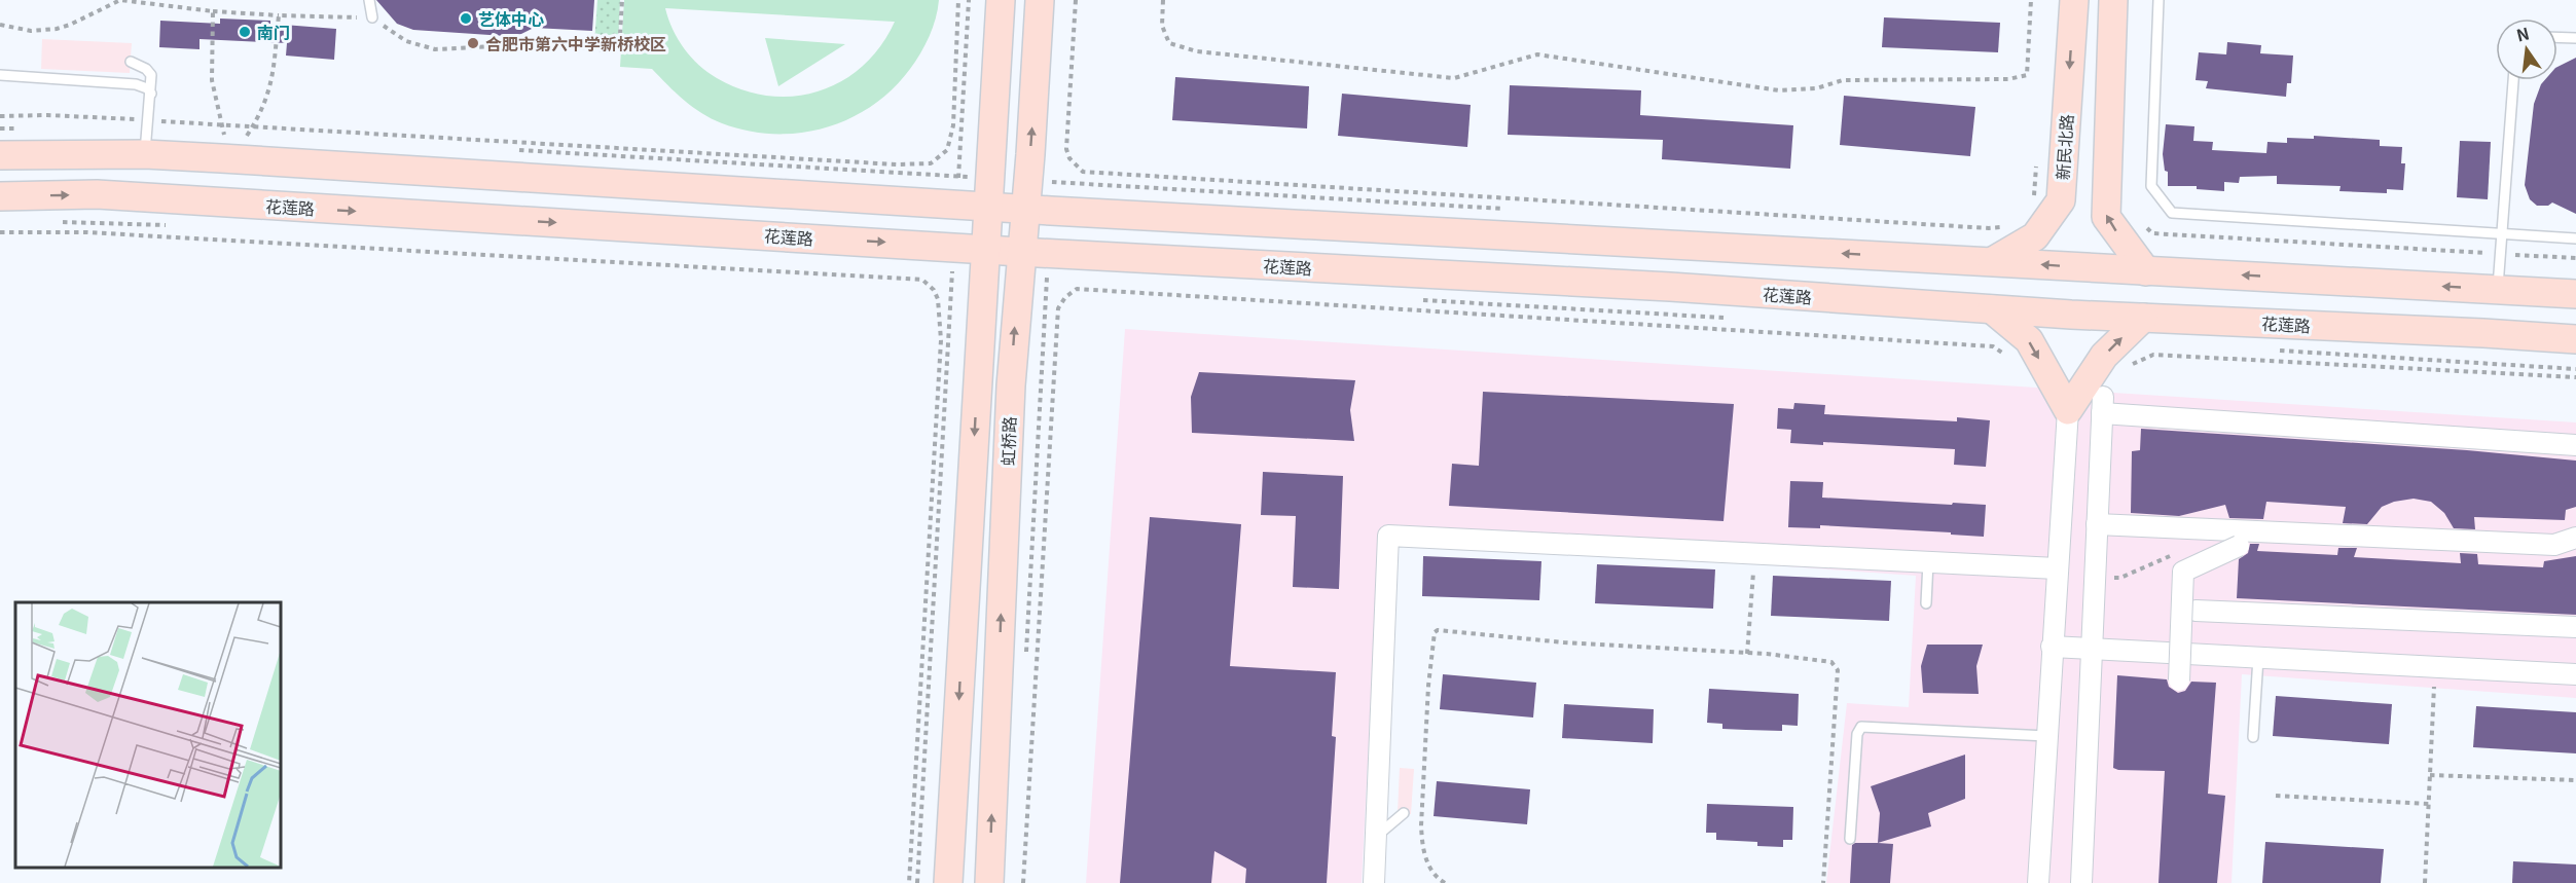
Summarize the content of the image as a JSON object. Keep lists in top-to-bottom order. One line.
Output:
{"streets":{"main road":["新民北路","花莲路","虹桥路"]},"crossings":[["花莲路","虹桥路"]],"places":["艺体中心","南门","合肥市第六中学新桥校区"],"north":"top"}
